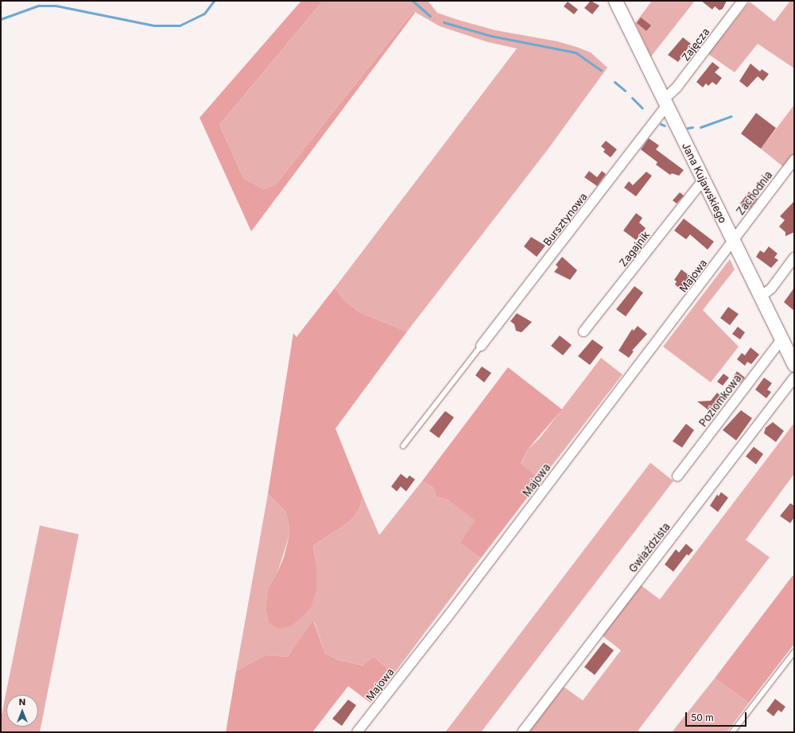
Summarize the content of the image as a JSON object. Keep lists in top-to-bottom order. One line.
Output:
{"streets":{"main road":["Jana Kujawskiego"],"street":["Zajęcza","Zachodnia","Bursztynowa","Zagajnik","Majowa","Poziomkowa","Gwiaździsta"]},"crossings":[["Zajęcza","Jana Kujawskiego"],["Zajęcza","Bursztynowa"],["Jana Kujawskiego","Zachodnia"],["Jana Kujawskiego","Bursztynowa"],["Jana Kujawskiego","Zagajnik"],["Jana Kujawskiego","Majowa"],["Jana Kujawskiego","Poziomkowa"],["Zachodnia","Majowa"]],"scale_bar":"50 m","north":"top"}
